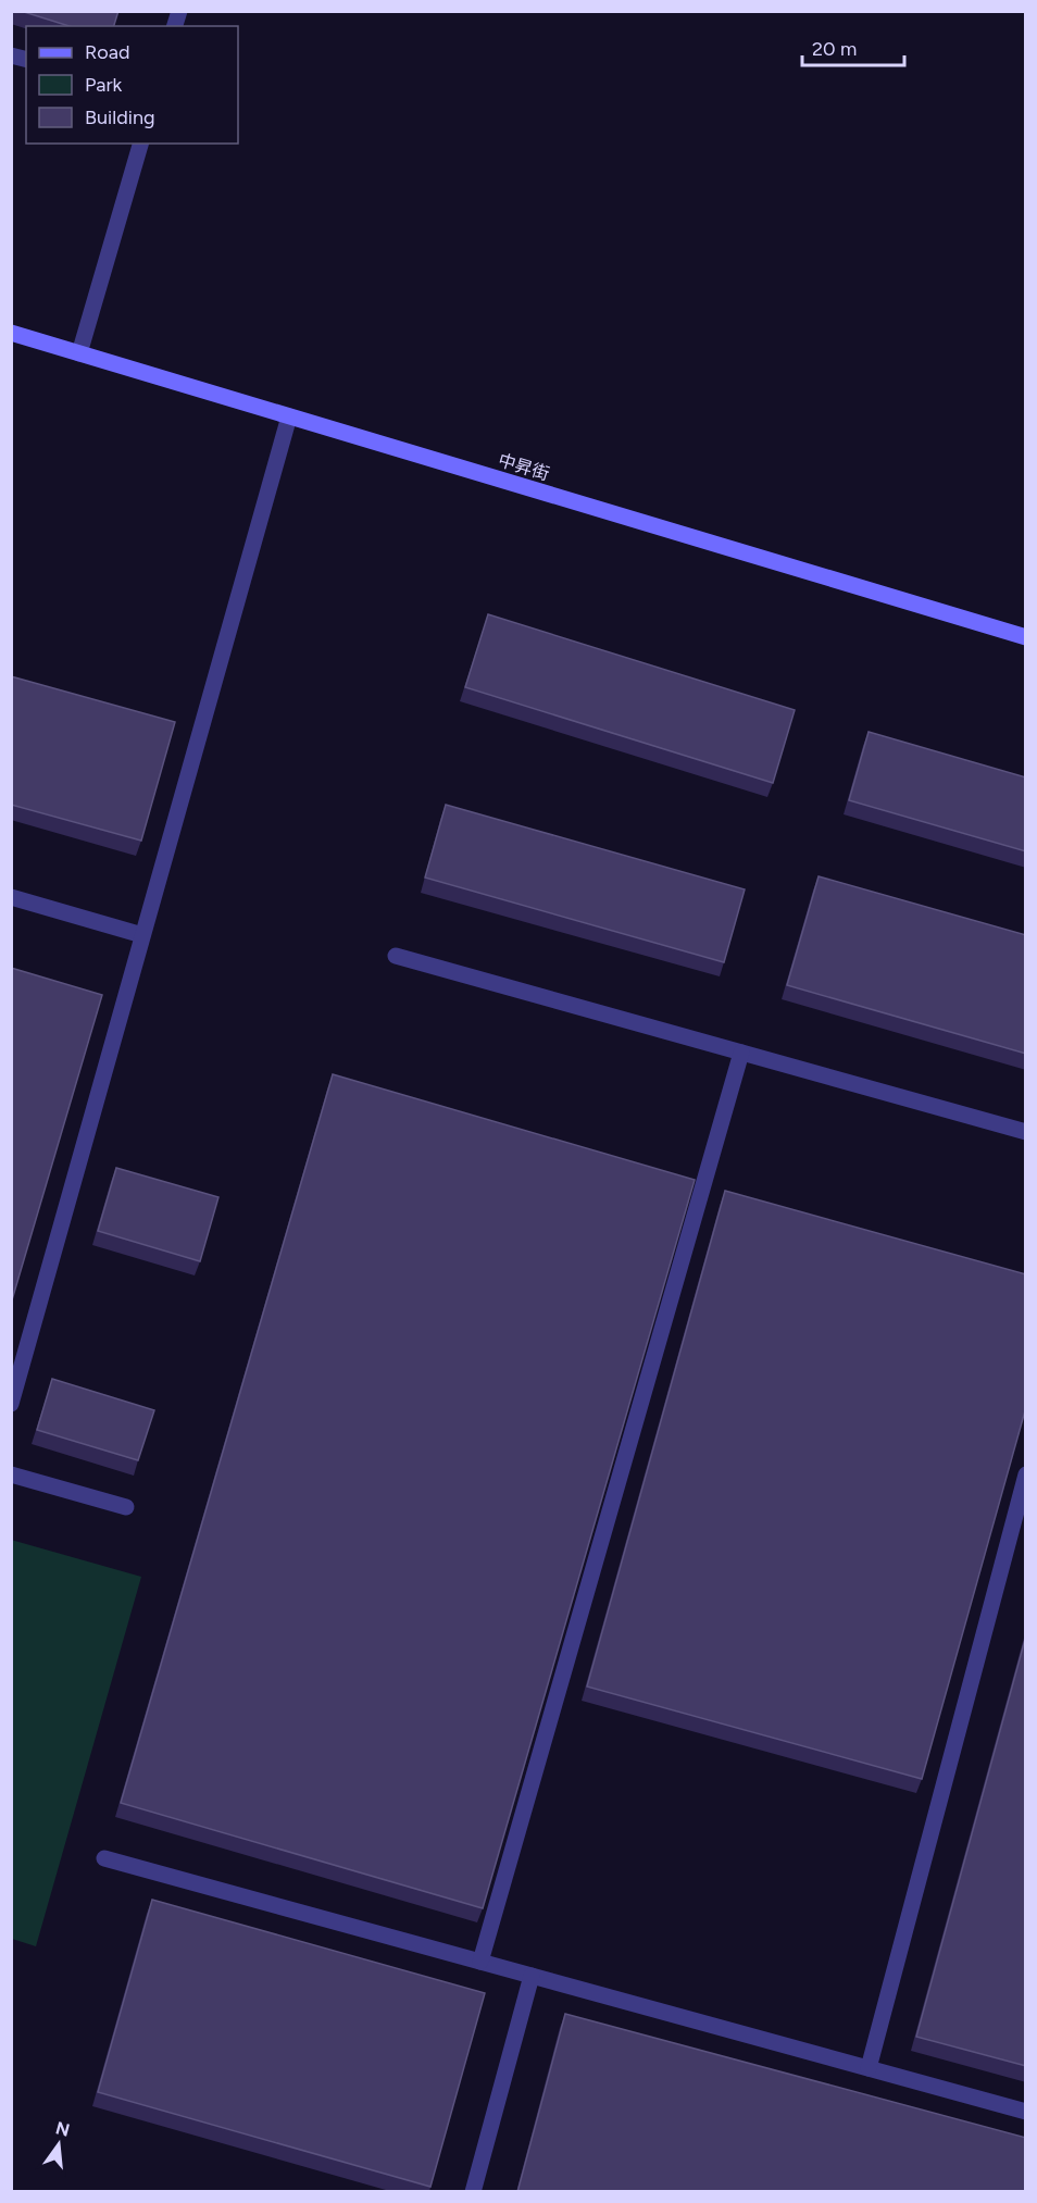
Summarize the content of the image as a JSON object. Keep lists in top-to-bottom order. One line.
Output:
{"streets":{"main road":["中昇街"]},"legend":["Road","Park","Building"],"scale_bar":"20 m","north":"top"}
